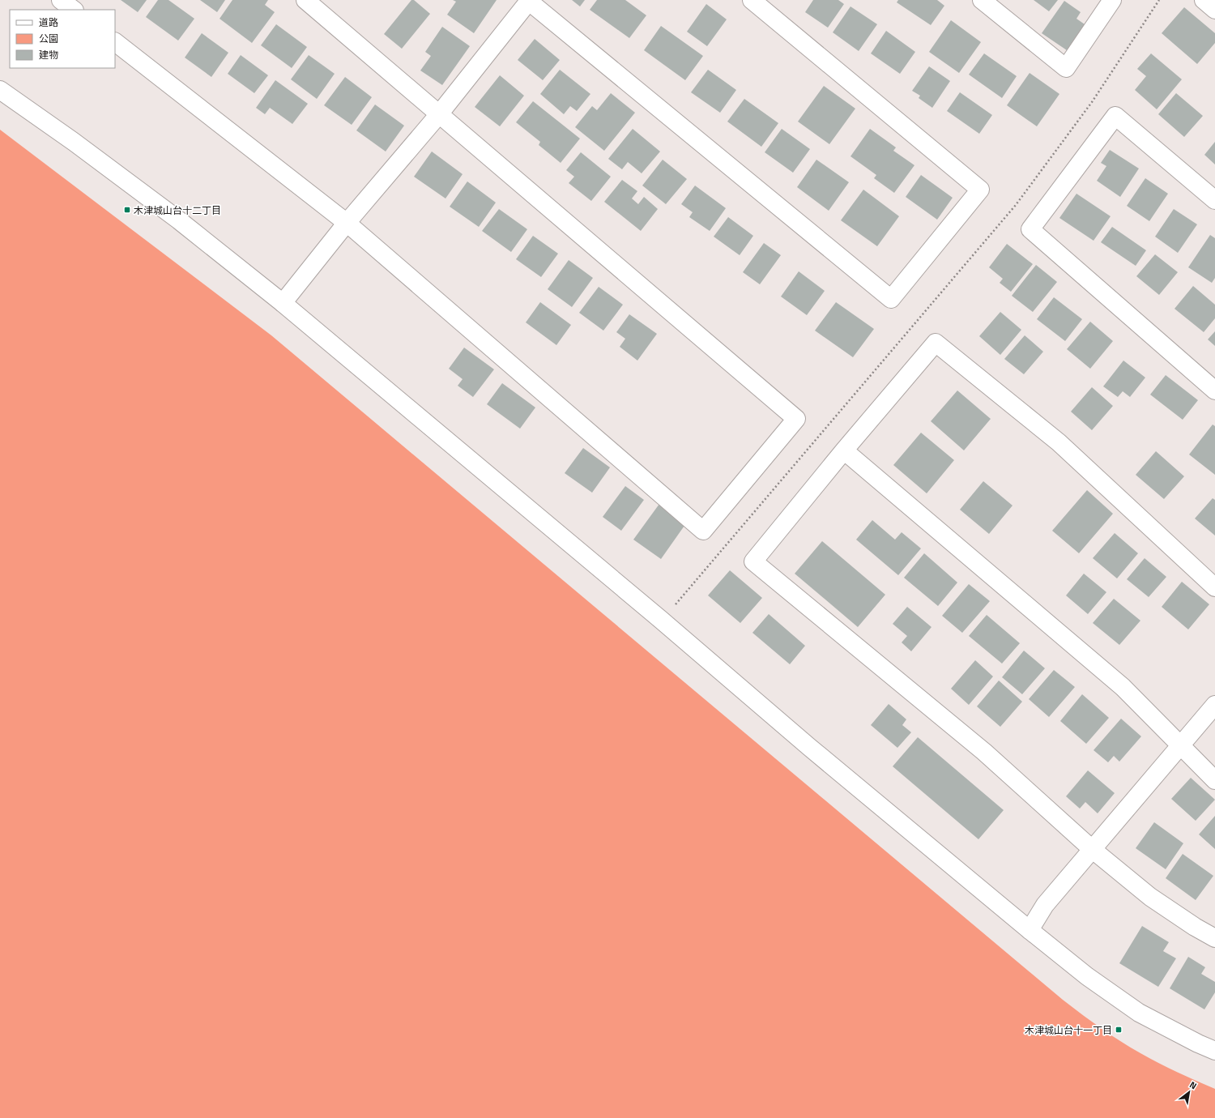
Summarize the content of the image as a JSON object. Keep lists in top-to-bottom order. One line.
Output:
{"places":{"transit":["木津城山台十二丁目","木津城山台十一丁目"]},"legend":["道路","公園","建物"],"north":"top right"}
